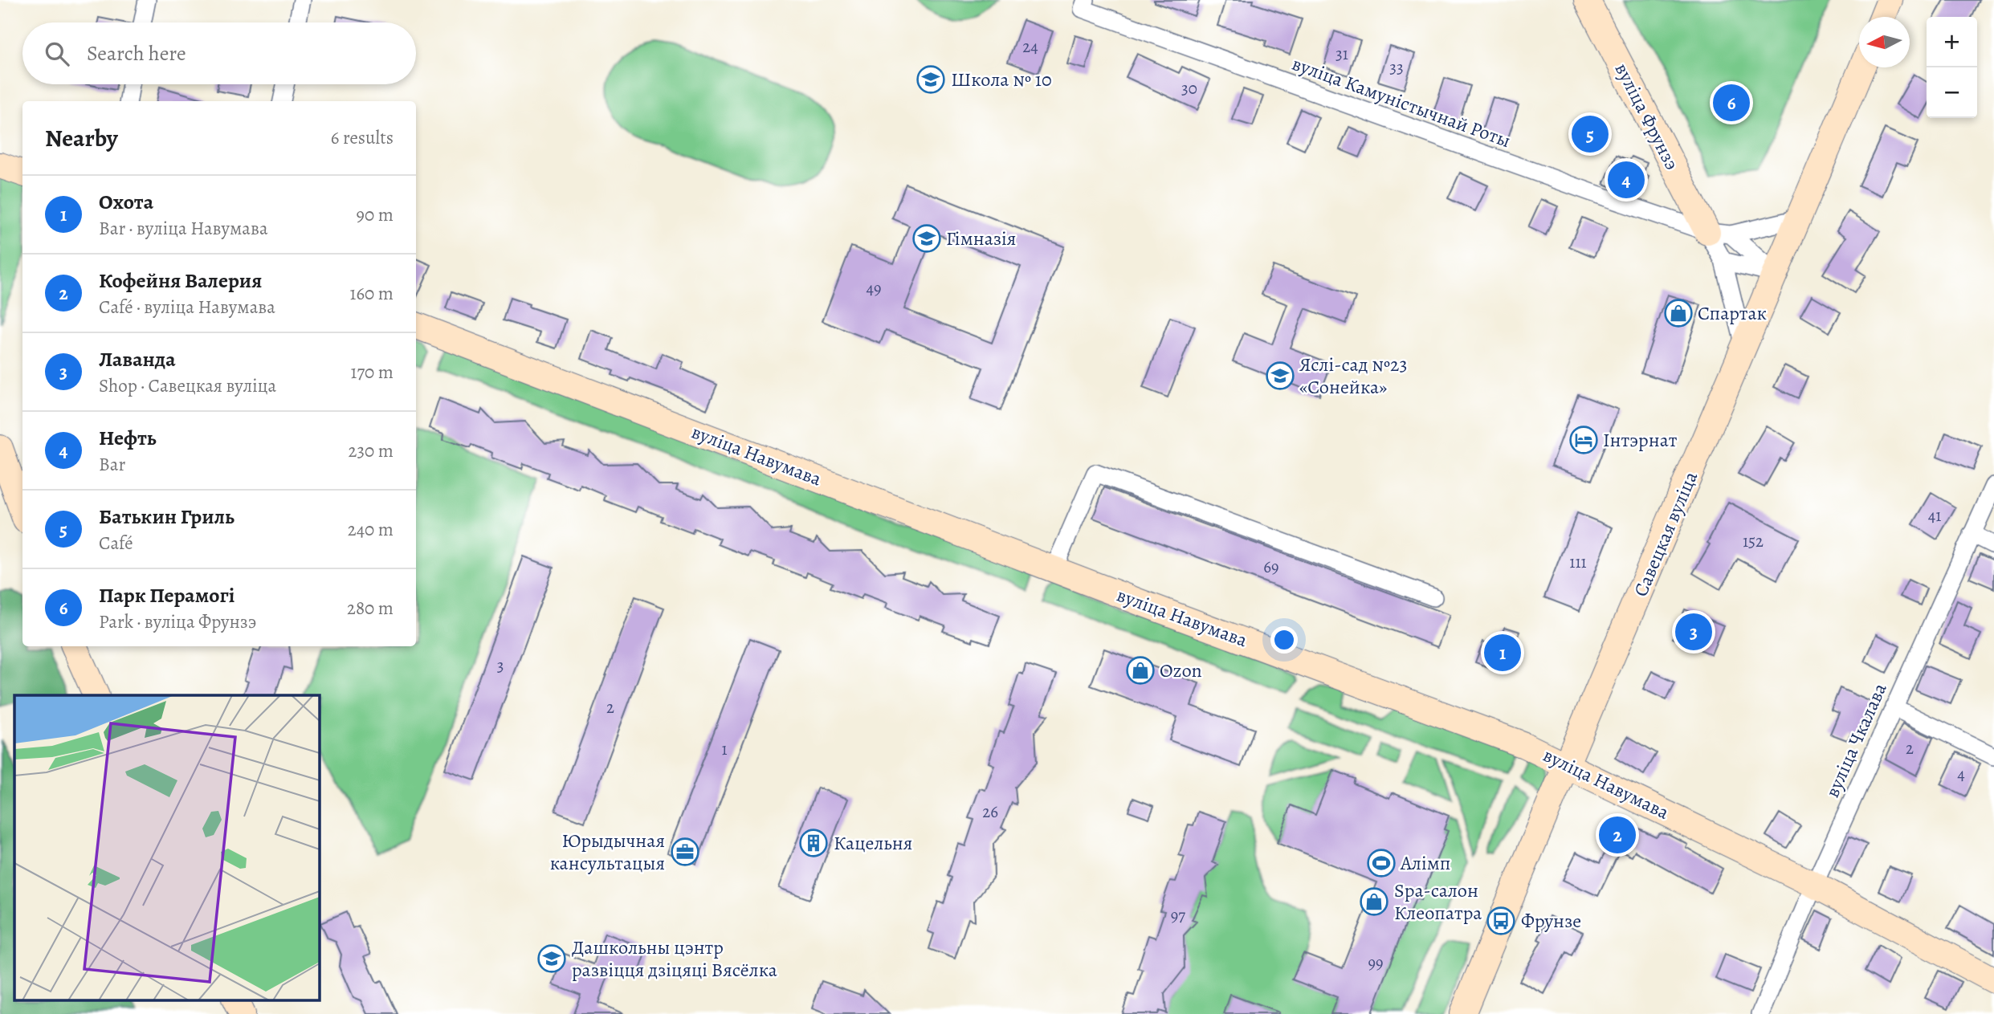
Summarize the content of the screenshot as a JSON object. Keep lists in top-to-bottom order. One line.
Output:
{"streets":{"street":["вуліца Камуністычнай Роты","вуліца Фрунзэ","вуліца Навумава","Савецкая вуліца","вуліца Чкалава"]},"crossings":[["вуліца Камуністычнай Роты","вуліца Фрунзэ"],["вуліца Фрунзэ","Савецкая вуліца"],["вуліца Навумава","Савецкая вуліца"],["вуліца Навумава","вуліца Чкалава"]],"places":{"school or university":["Школа № 10","Гімназія","Яслі-сад №23 «Сонейка»","Дашкольны цэнтр развіцця дзіцяці Вясёлка"],"shop":["Спартак","Ozon","Spa-салон Клеопатра"],"hotel":["Інтэрнат"],"building":["Кацельня"],"office":["Юрыдычная кансультацыя"],"sports":["Алімп"],"bus stop":["Фрунзе"]},"house_numbers":["24","31","33","30","49","41","152","111","69","3","2","2","1","4","26","97","99"],"north":"left","page":{"map_buttons":["+","−"],"search":"Search here","pins":["6","5","4","3","1","2"],"heading":["Nearby","6 results"],"list":[{"mark":"1","name":"Охота","note":"Bar · вуліца Навумава","value":"90 m"},{"mark":"2","name":"Кофейня Валерия","note":"Café · вуліца Навумава","value":"160 m"},{"mark":"3","name":"Лаванда","note":"Shop · Савецкая вуліца","value":"170 m"},{"mark":"4","name":"Нефть","note":"Bar","value":"230 m"},{"mark":"5","name":"Батькин Гриль","note":"Café","value":"240 m"},{"mark":"6","name":"Парк Перамогі","note":"Park · вуліца Фрунзэ","value":"280 m"}]}}
